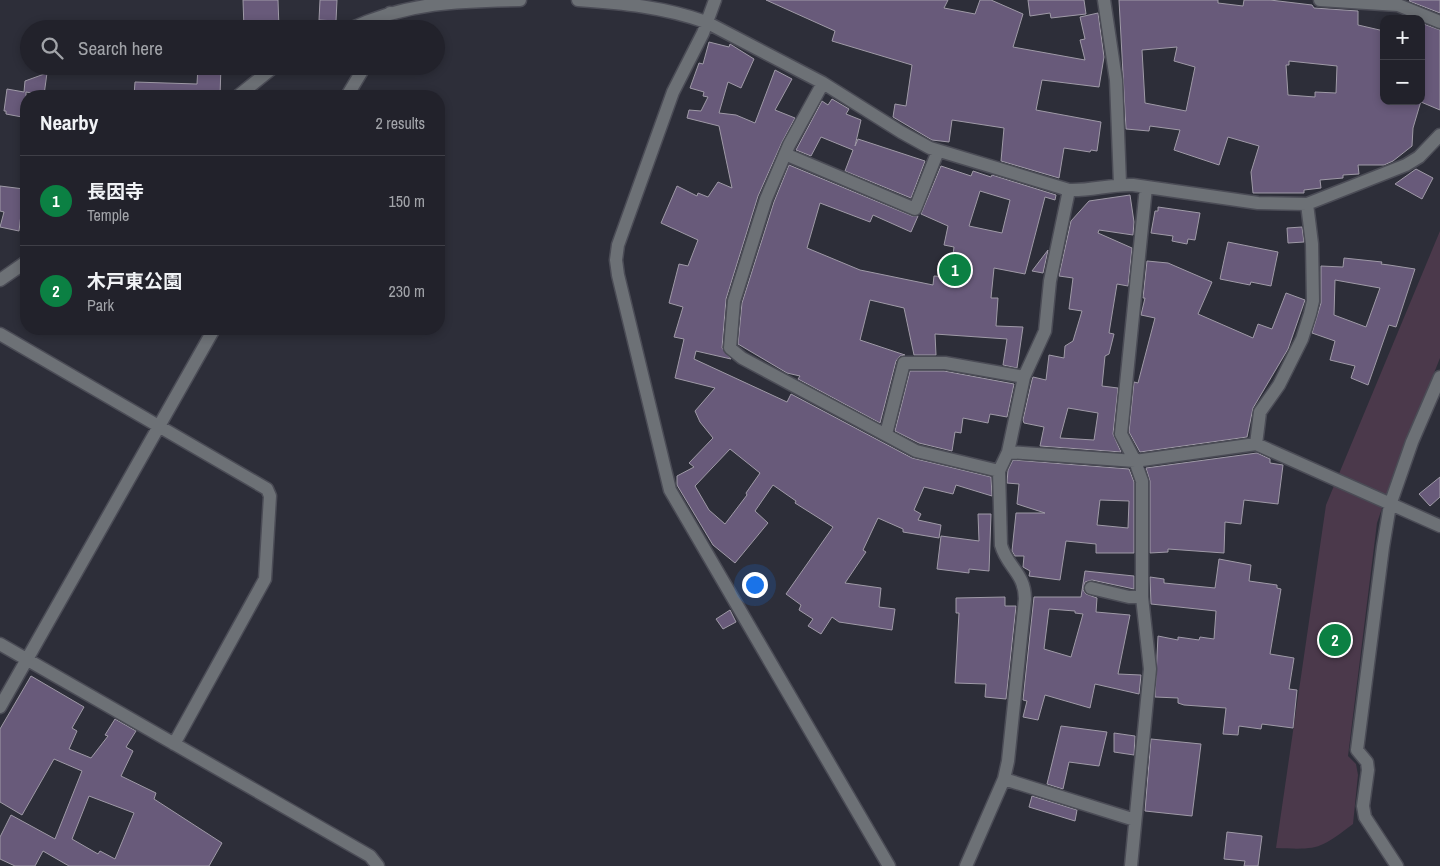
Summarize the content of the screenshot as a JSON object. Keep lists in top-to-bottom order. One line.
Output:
{"page":{"map_buttons":["+","−"],"search":"Search here","heading":["Nearby","2 results"],"list":[{"mark":"1","name":"長因寺","note":"Temple","value":"150 m"},{"mark":"2","name":"木戸東公園","note":"Park","value":"230 m"}],"pins":["1","2"]}}
